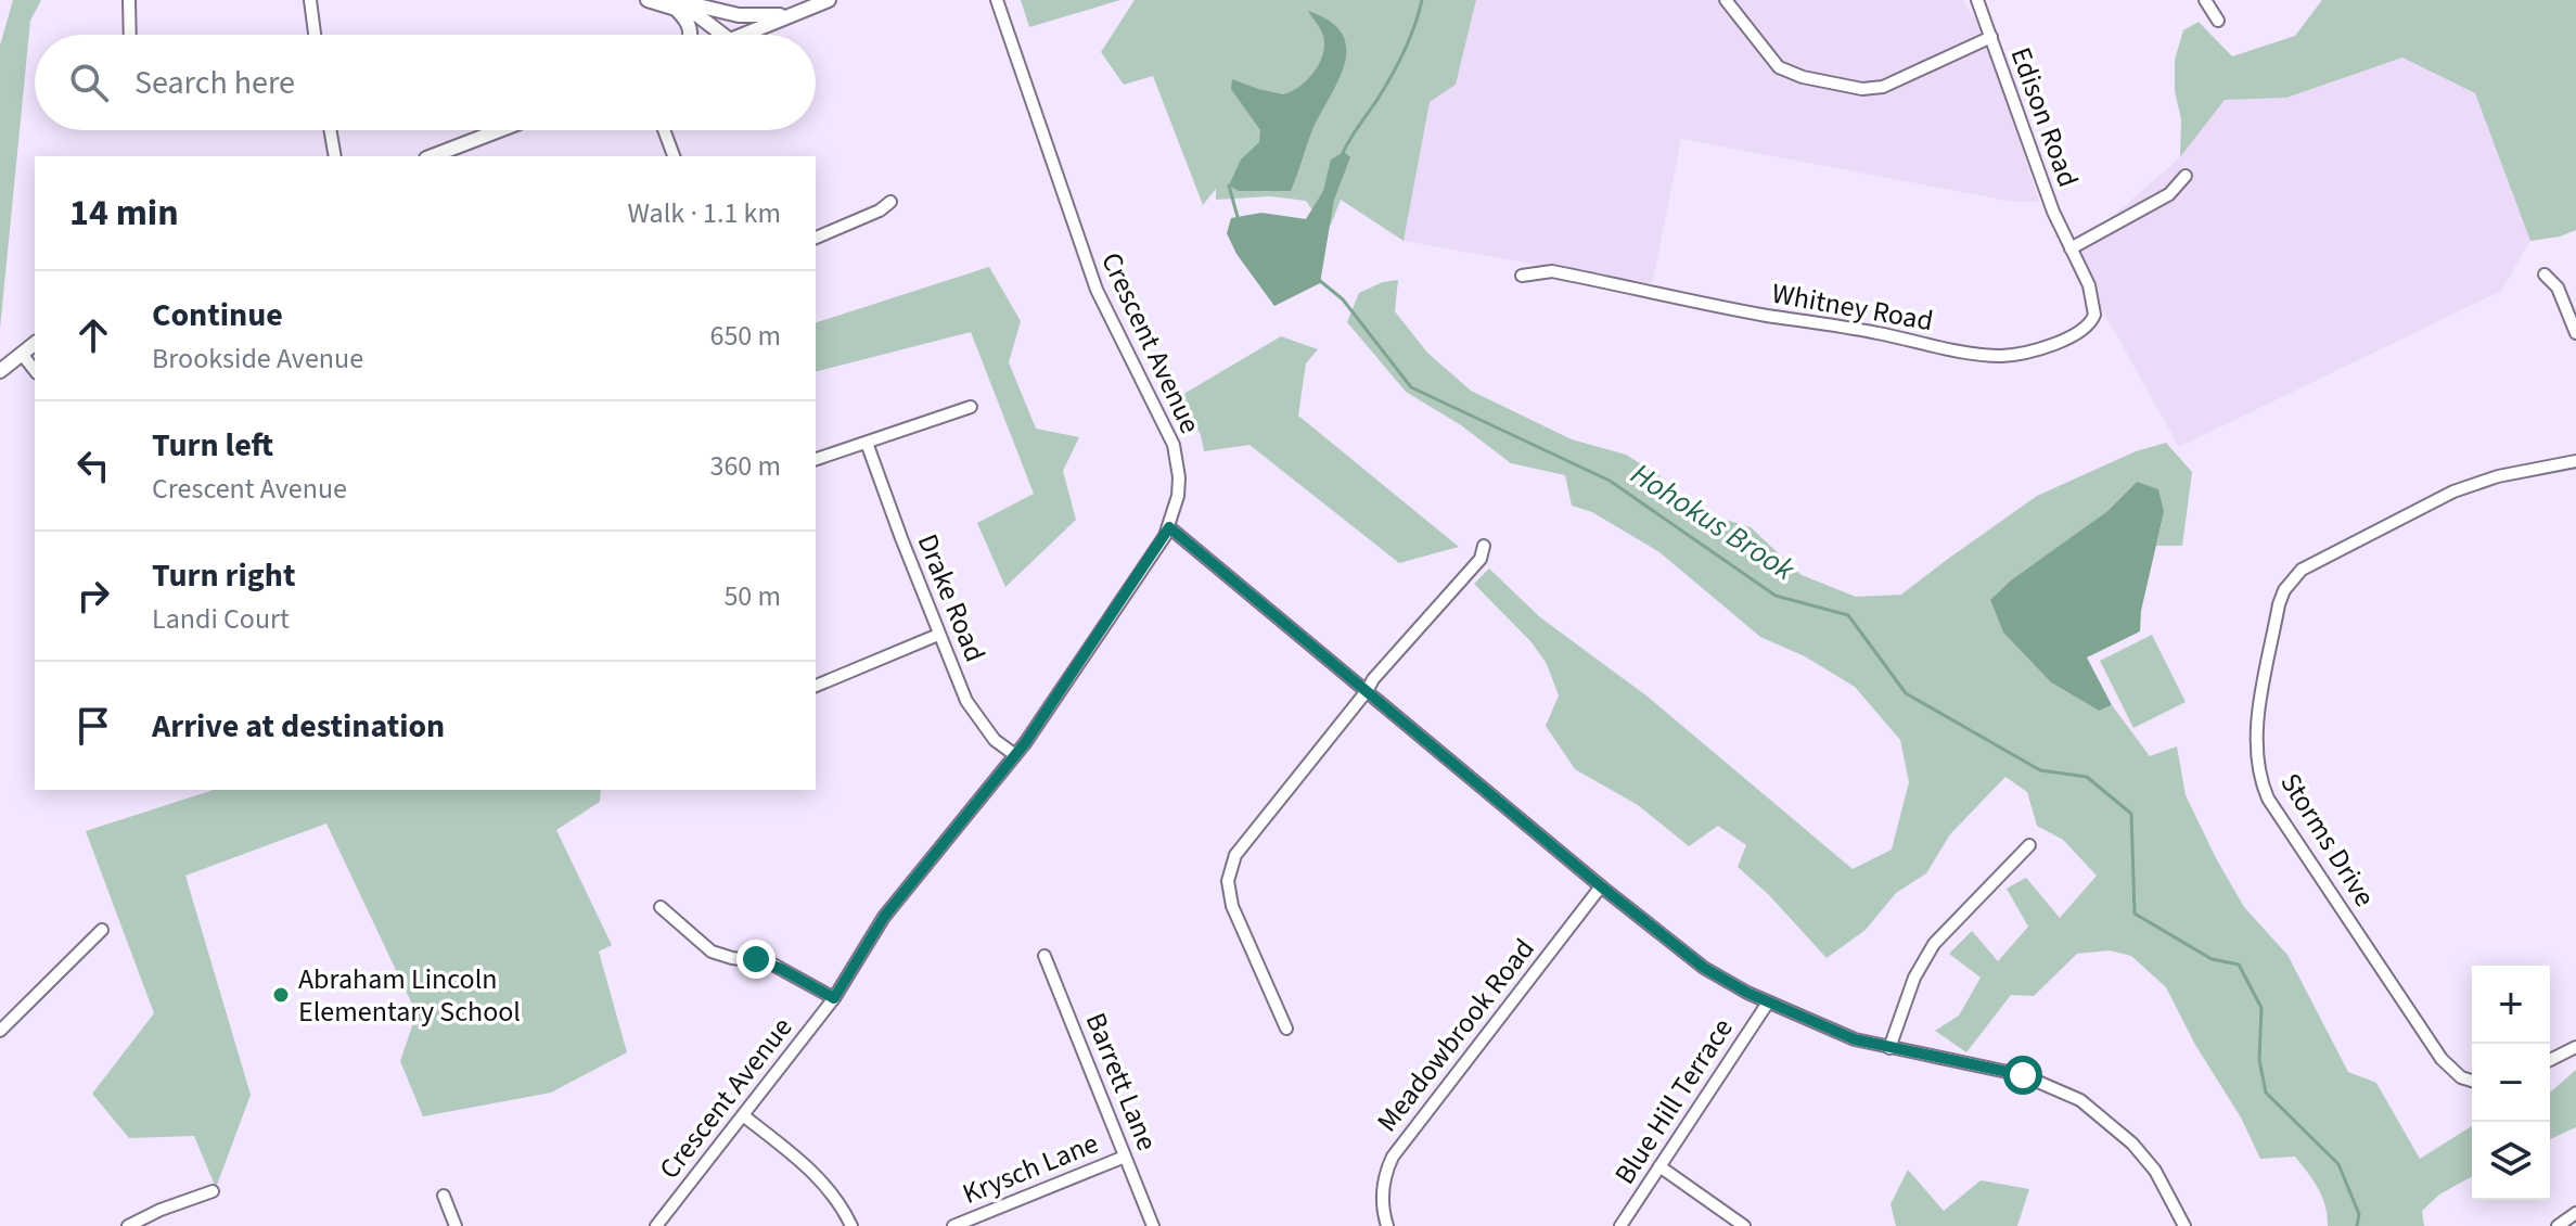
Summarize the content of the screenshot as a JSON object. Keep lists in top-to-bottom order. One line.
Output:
{"streets":{"street":["Edison Road","Whitney Road","Crescent Avenue","Drake Road","Storms Drive","Meadowbrook Road","Barrett Lane","Blue Hill Terrace","Krysch Lane"]},"crossings":[["Edison Road","Whitney Road"],["Crescent Avenue","Drake Road"],["Barrett Lane","Krysch Lane"]],"water":["Hohokus Brook"],"places":["Abraham Lincoln Elementary School"],"page":{"search":"Search here","heading":["14 min","Walk · 1.1 km"],"list":[["Continue","Brookside Avenue","650 m"],["Turn left","Crescent Avenue","360 m"],["Turn right","Landi Court","50 m"],"Arrive at destination"],"map_buttons":["+","−"]}}
